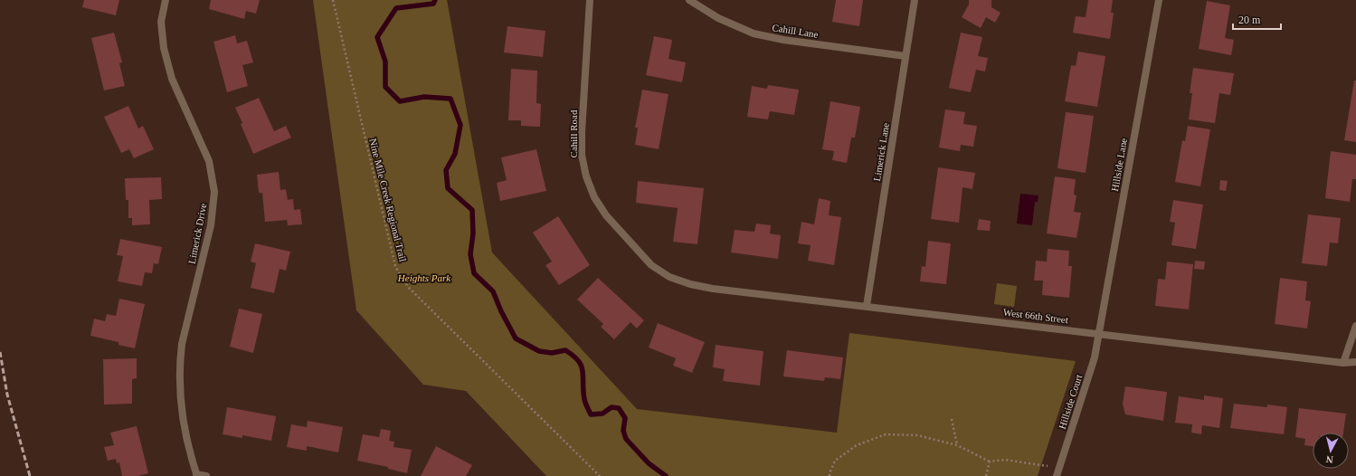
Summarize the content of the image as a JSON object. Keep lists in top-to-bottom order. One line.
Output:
{"streets":{"street":["Cahill Lane","Cahill Road","Limerick Lane","Hillside Lane","Limerick Drive","West 66th Street","Hillside Court"],"path":["Nine Mile Creek Regional Trail"]},"crossings":[["Cahill Lane","Limerick Lane"],["Cahill Road","West 66th Street"],["Limerick Lane","West 66th Street"],["Hillside Lane","West 66th Street"],["Hillside Lane","Hillside Court"],["West 66th Street","Hillside Court"]],"parks":["Heights Park"],"scale_bar":"20 m","north":"bottom"}
